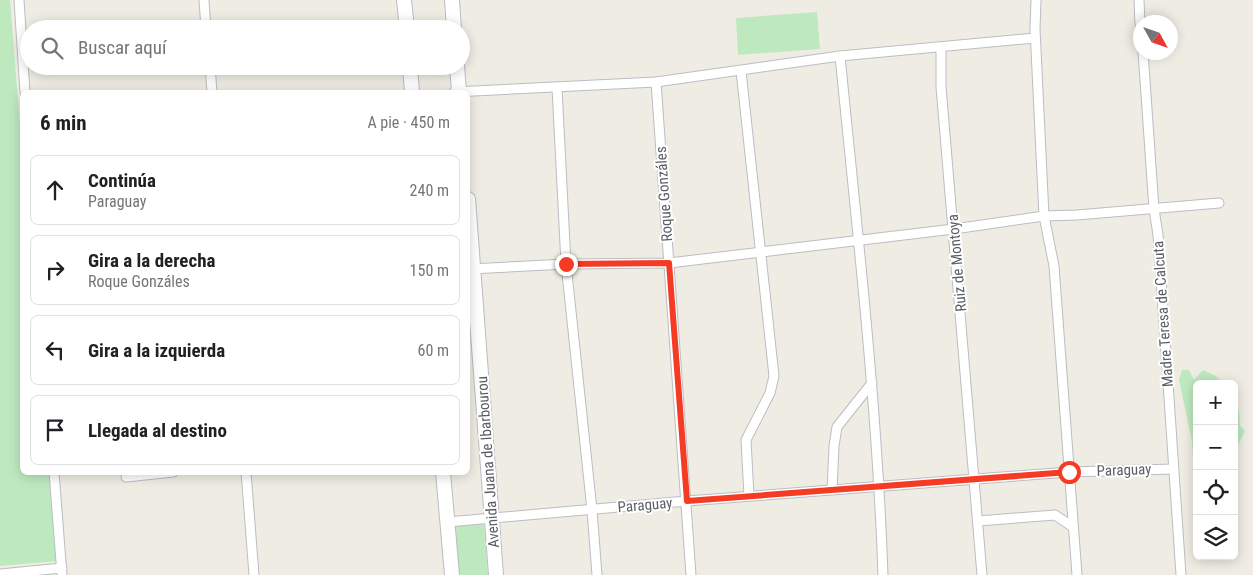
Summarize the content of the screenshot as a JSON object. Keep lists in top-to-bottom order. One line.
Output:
{"streets":{"main road":["Avenida Juana de Ibarbourou"],"street":["Roque Gonzáles","Ruiz de Montoya","Madre Teresa de Calcuta","Paraguay"]},"crossings":[["Roque Gonzáles","Paraguay"],["Ruiz de Montoya","Paraguay"],["Madre Teresa de Calcuta","Paraguay"],["Avenida Juana de Ibarbourou","Paraguay"]],"north":"bottom right","page":{"search":"Buscar aquí","heading":["6 min","A pie · 450 m"],"list":[["Continúa","Paraguay","240 m"],["Gira a la derecha","Roque Gonzáles","150 m"],["Gira a la izquierda","60 m"],"Llegada al destino"],"map_buttons":["+","−"]}}
